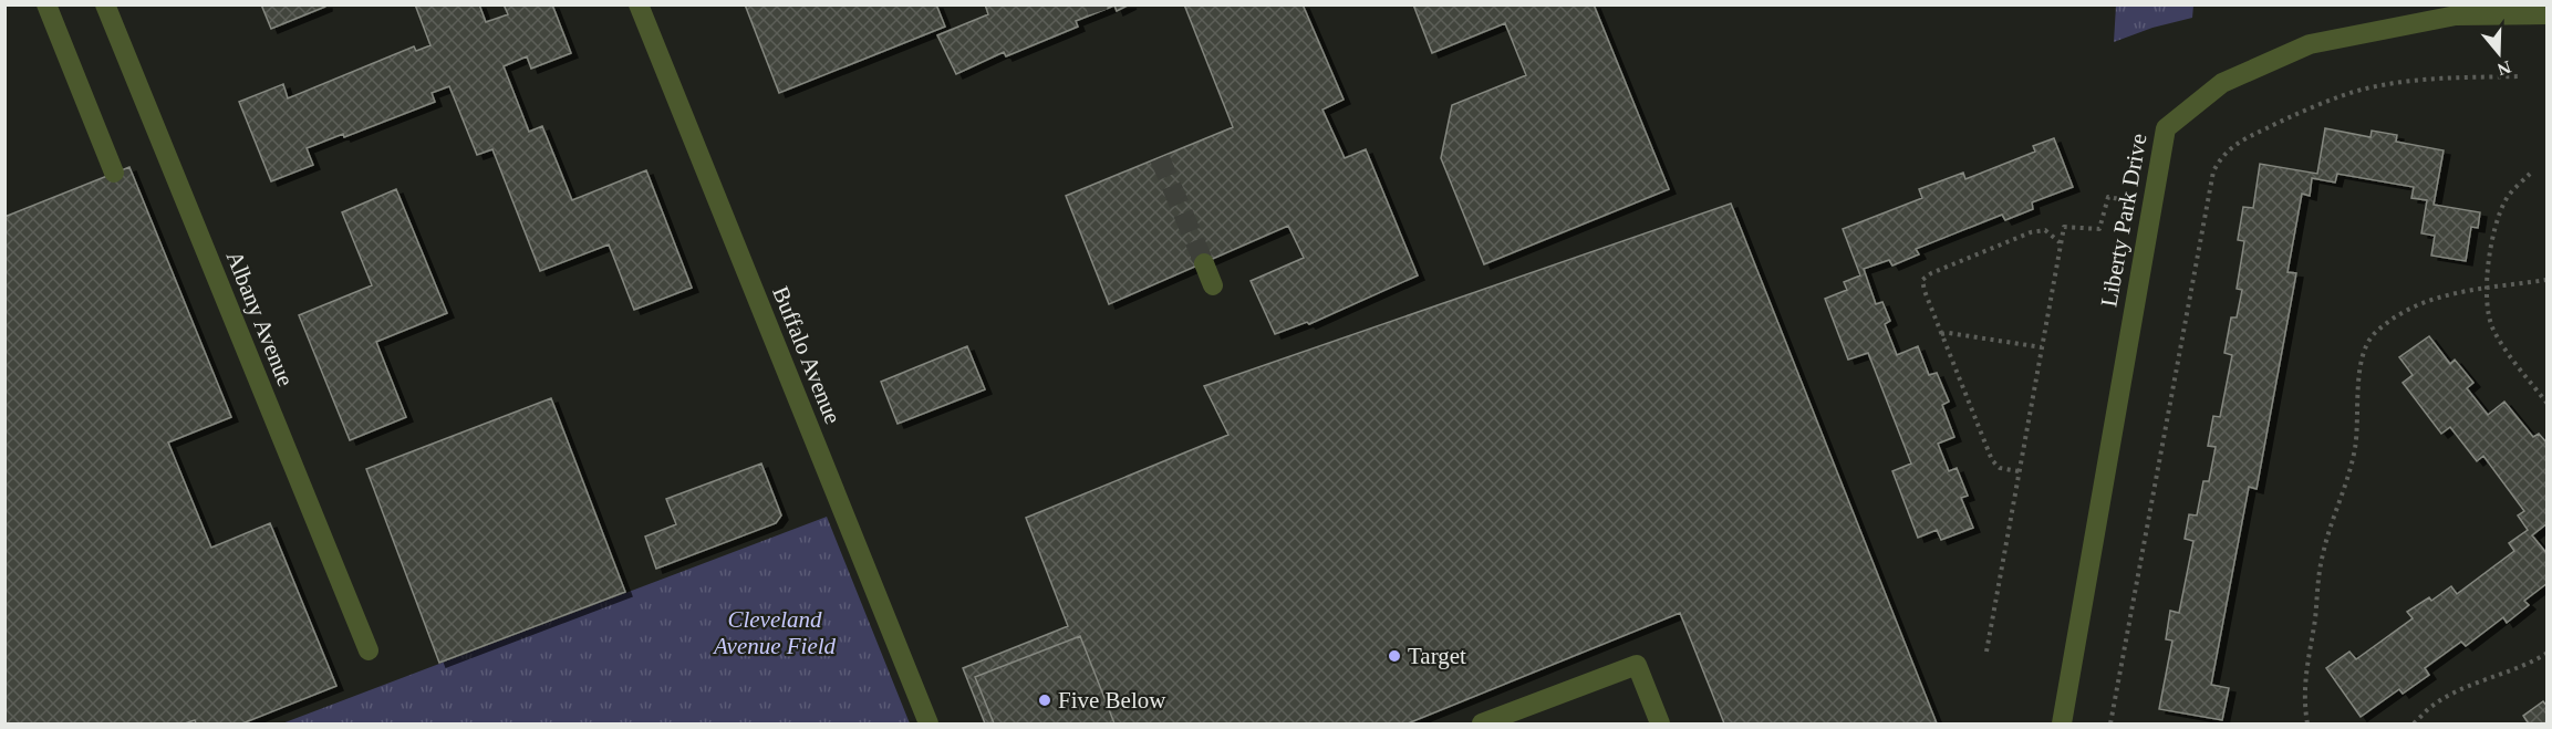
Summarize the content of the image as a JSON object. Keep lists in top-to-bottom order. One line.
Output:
{"streets":{"street":["Liberty Park Drive","Albany Avenue","Buffalo Avenue"]},"parks":["Cleveland Avenue Field"],"places":["Target","Five Below"],"north":"bottom"}
